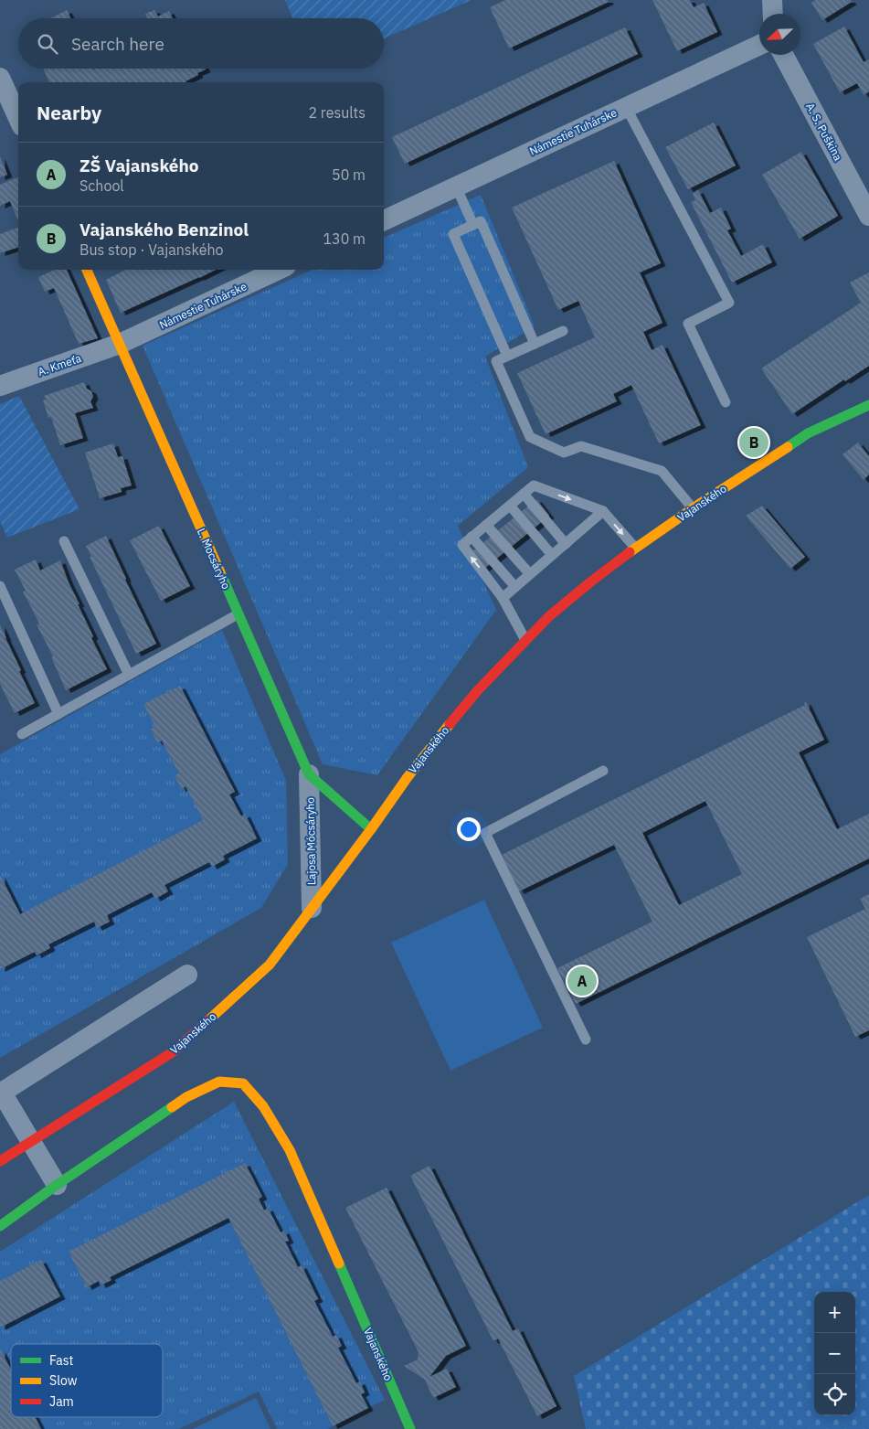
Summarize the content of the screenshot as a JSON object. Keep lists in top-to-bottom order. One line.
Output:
{"streets":{"street":["Námestie Tuhárske","A. S. Puškina","A. Kmeťa","Vajanského","L. Mocsáryho","Lajosa Mócsáryho"]},"crossings":[["Námestie Tuhárske","A. Kmeťa"],["Námestie Tuhárske","L. Mocsáryho"],["A. Kmeťa","L. Mocsáryho"],["Vajanského","L. Mocsáryho"],["Vajanského","Lajosa Mócsáryho"],["L. Mocsáryho","Lajosa Mócsáryho"]],"legend":["Fast","Slow","Jam"],"north":"bottom left","page":{"search":"Search here","heading":["Nearby","2 results"],"list":[{"mark":"A","name":"ZŠ Vajanského","note":"School","value":"50 m"},{"mark":"B","name":"Vajanského Benzinol","note":"Bus stop · Vajanského","value":"130 m"}],"pins":["B","A"],"map_buttons":["+","−"]}}
